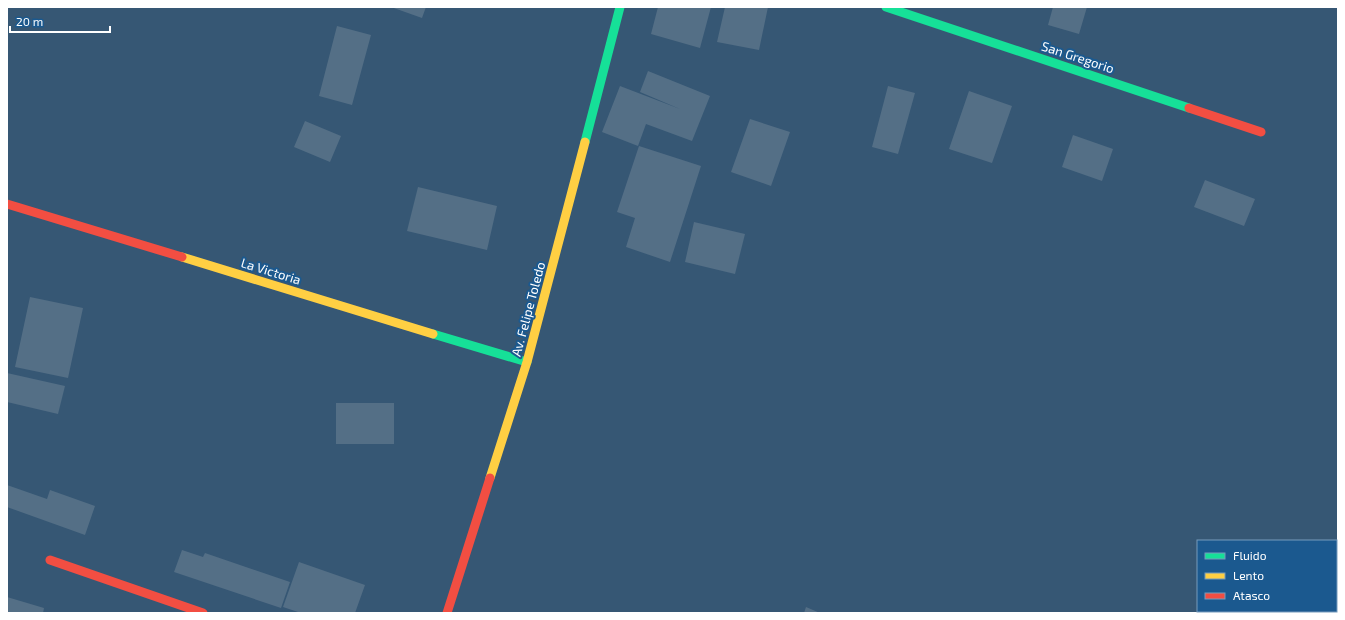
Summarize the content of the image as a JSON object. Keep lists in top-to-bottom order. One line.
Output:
{"streets":{"street":["San Gregorio","La Victoria","Av. Felipe Toledo"]},"crossings":[["La Victoria","Av. Felipe Toledo"]],"legend":["Fluido","Lento","Atasco"],"scale_bar":"20 m"}
